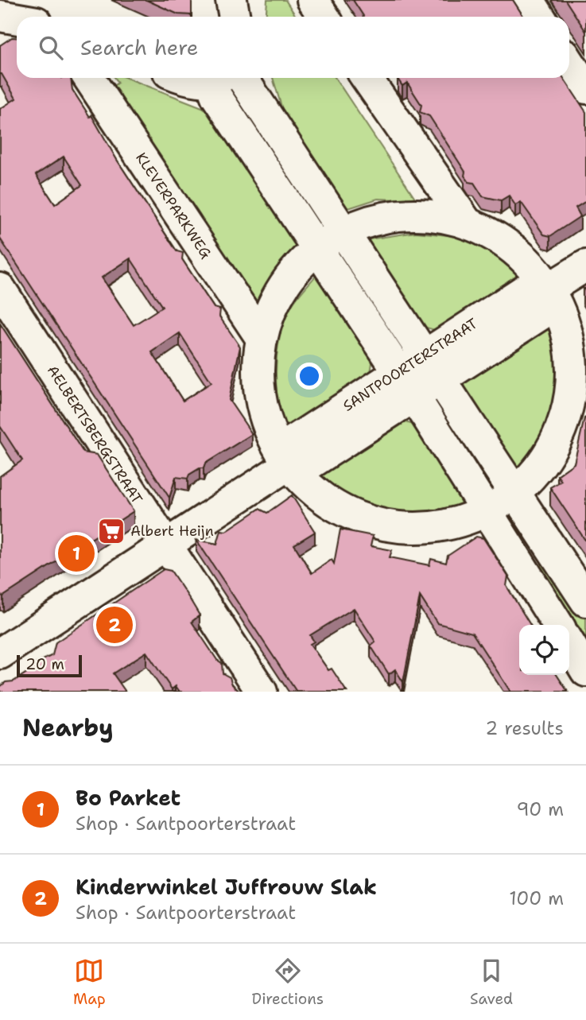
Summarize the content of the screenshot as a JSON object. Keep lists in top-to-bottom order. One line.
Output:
{"streets":{"street":["KLEVERPARKWEG","SANTPOORTERSTRAAT","AELBERTSBERGSTRAAT"]},"crossings":[["SANTPOORTERSTRAAT","AELBERTSBERGSTRAAT"]],"places":{"supermarket":["Albert Heijn"]},"scale_bar":"20 m","page":{"search":"Search here","pins":["1","2"],"scale":"20 m","heading":["Nearby","2 results"],"list":[{"mark":"1","name":"Bo Parket","note":"Shop · Santpoorterstraat","value":"90 m"},{"mark":"2","name":"Kinderwinkel Juffrouw Slak","note":"Shop · Santpoorterstraat","value":"100 m"}],"nav":["Map","Directions","Saved"]}}
